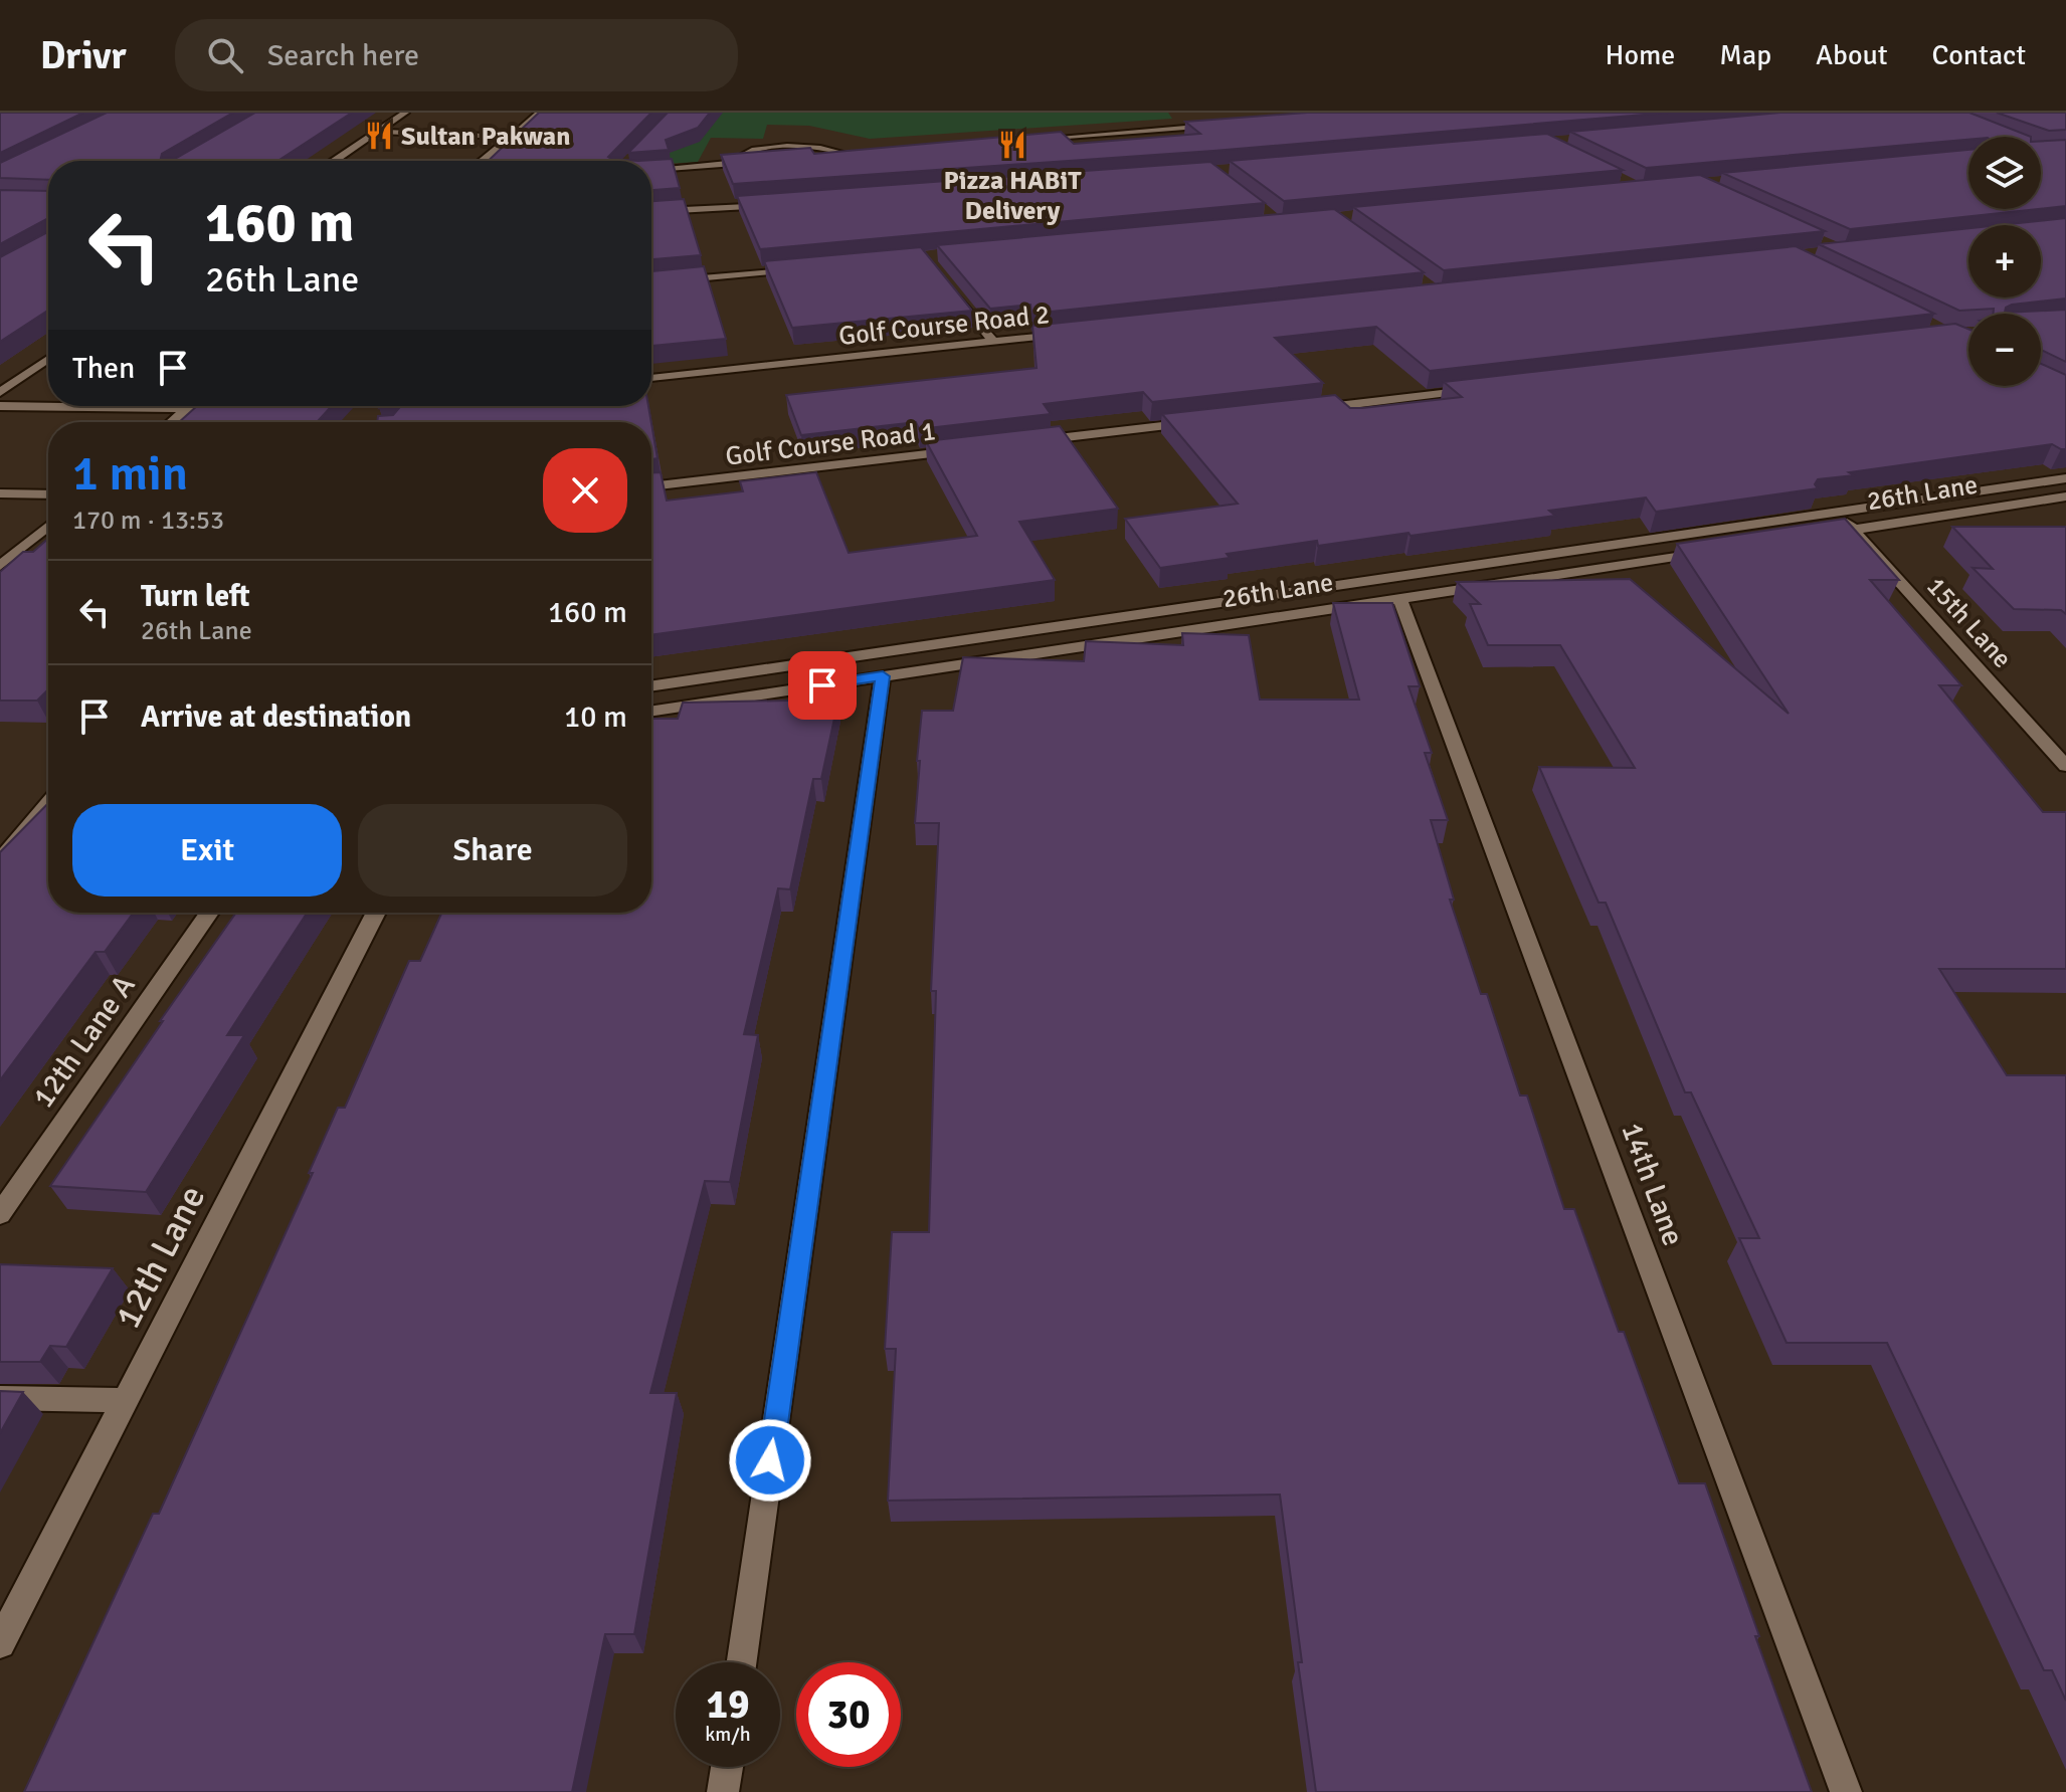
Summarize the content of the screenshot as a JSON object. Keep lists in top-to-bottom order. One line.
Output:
{"streets":{"street":["Golf Course Road 2","Golf Course Road 1","26th Lane","15th Lane","12th Lane A","14th Lane","12th Lane"]},"crossings":[["26th Lane","15th Lane"],["26th Lane","14th Lane"]],"places":{"restaurant":["Sultan Pakwan","Pizza HABiT Delivery"]},"page":{"header":"Drivr","search":"Search here","nav":["Home","Map","About","Contact"],"map_buttons":["+","−"],"turn":["160 m","26th Lane"],"then":"Then","heading":["1 min","170 m · 13:53"],"list":[{"name":"Turn left","note":"26th Lane","value":"160 m"},{"name":"Arrive at destination","value":"10 m"}],"buttons":["Exit","Share"],"speed":"19 km/h","limit":"30"}}
